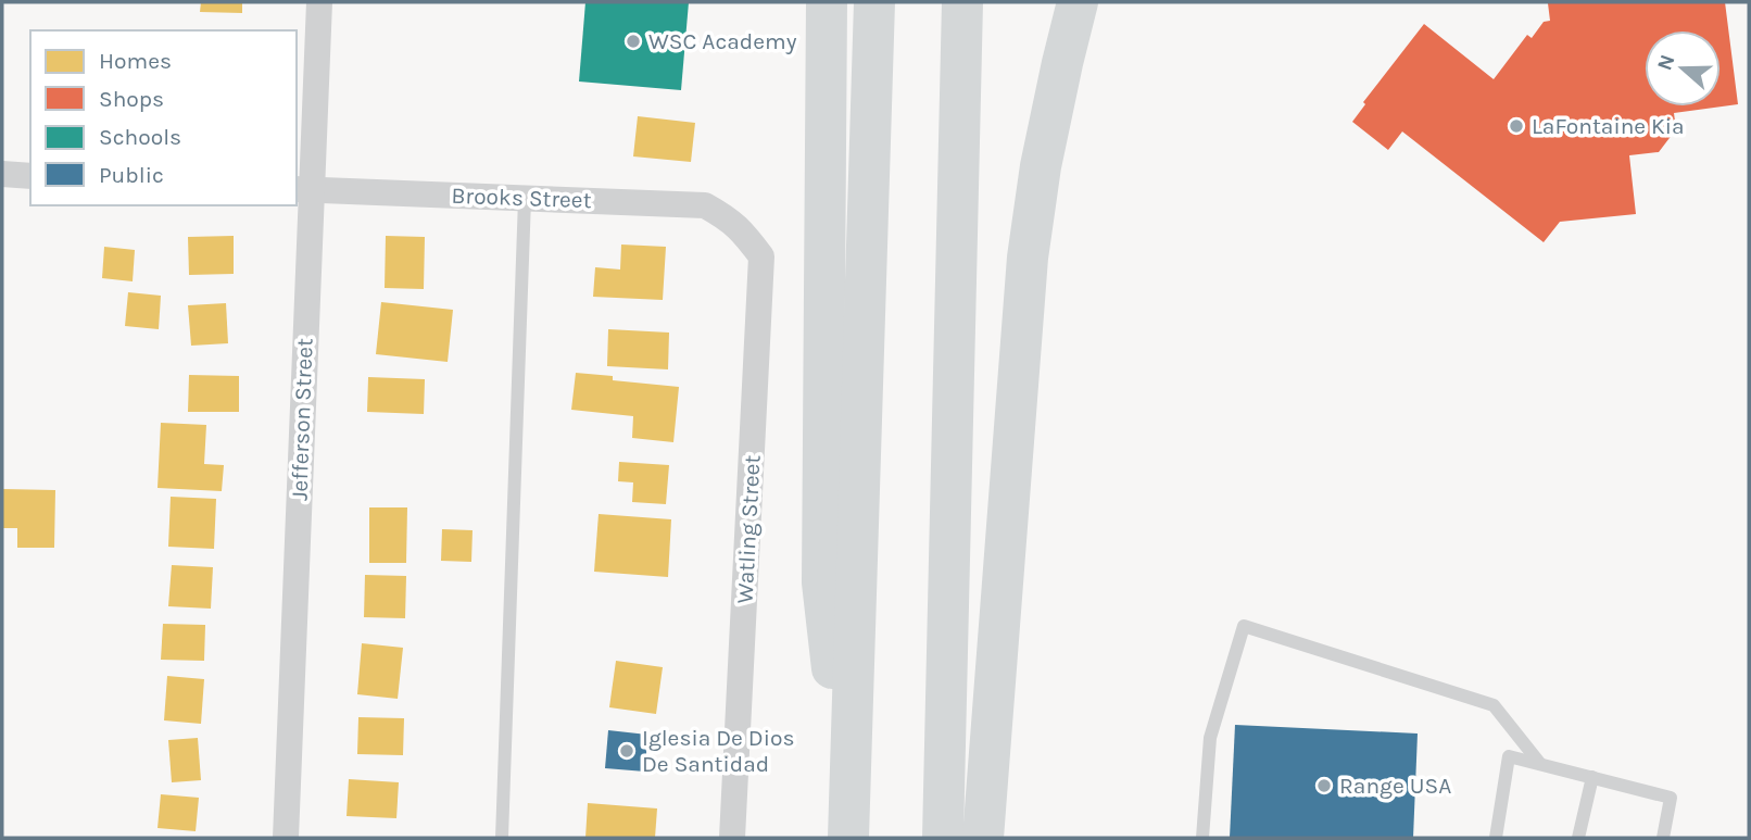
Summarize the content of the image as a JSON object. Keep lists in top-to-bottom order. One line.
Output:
{"streets":{"street":["Brooks Street","Jefferson Street","Watling Street"]},"crossings":[["Brooks Street","Jefferson Street"],["Brooks Street","Watling Street"]],"places":["WSC Academy","LaFontaine Kia","Iglesia De Dios De Santidad","Range USA"],"legend":["Homes","Shops","Schools","Public"],"north":"left"}
